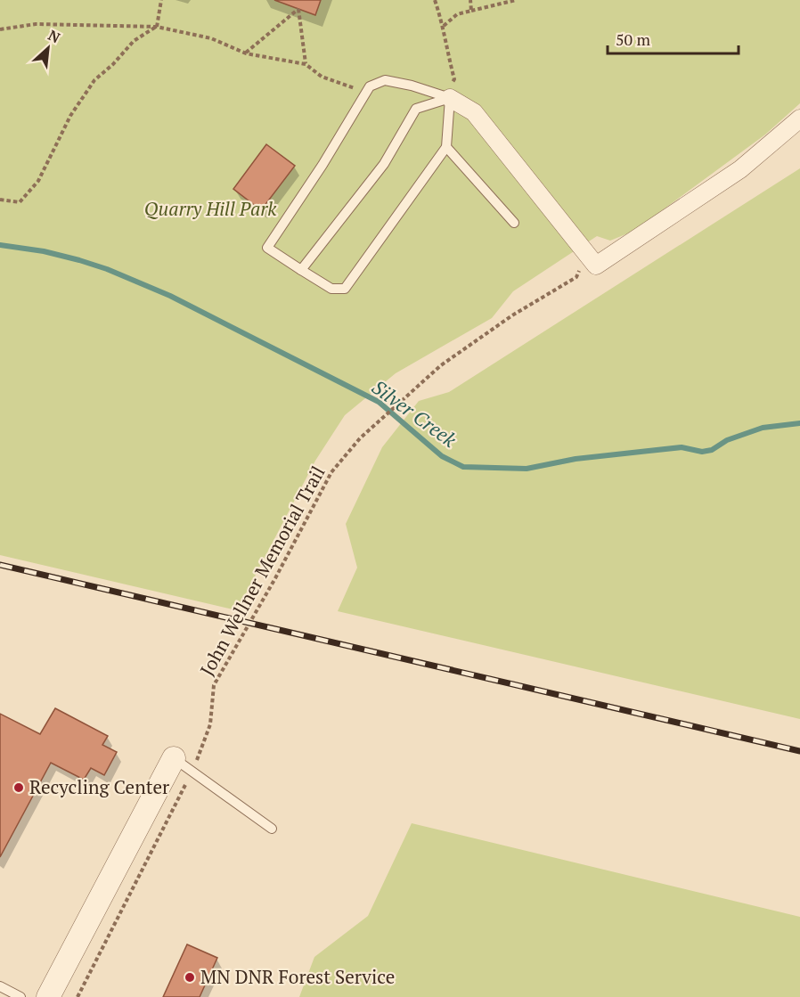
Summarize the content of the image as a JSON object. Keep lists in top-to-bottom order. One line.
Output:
{"streets":{"path":["John Wellner Memorial Trail"]},"water":["Silver Creek"],"parks":["Quarry Hill Park"],"places":["Recycling Center","MN DNR Forest Service"],"scale_bar":"50 m","north":"top right"}
